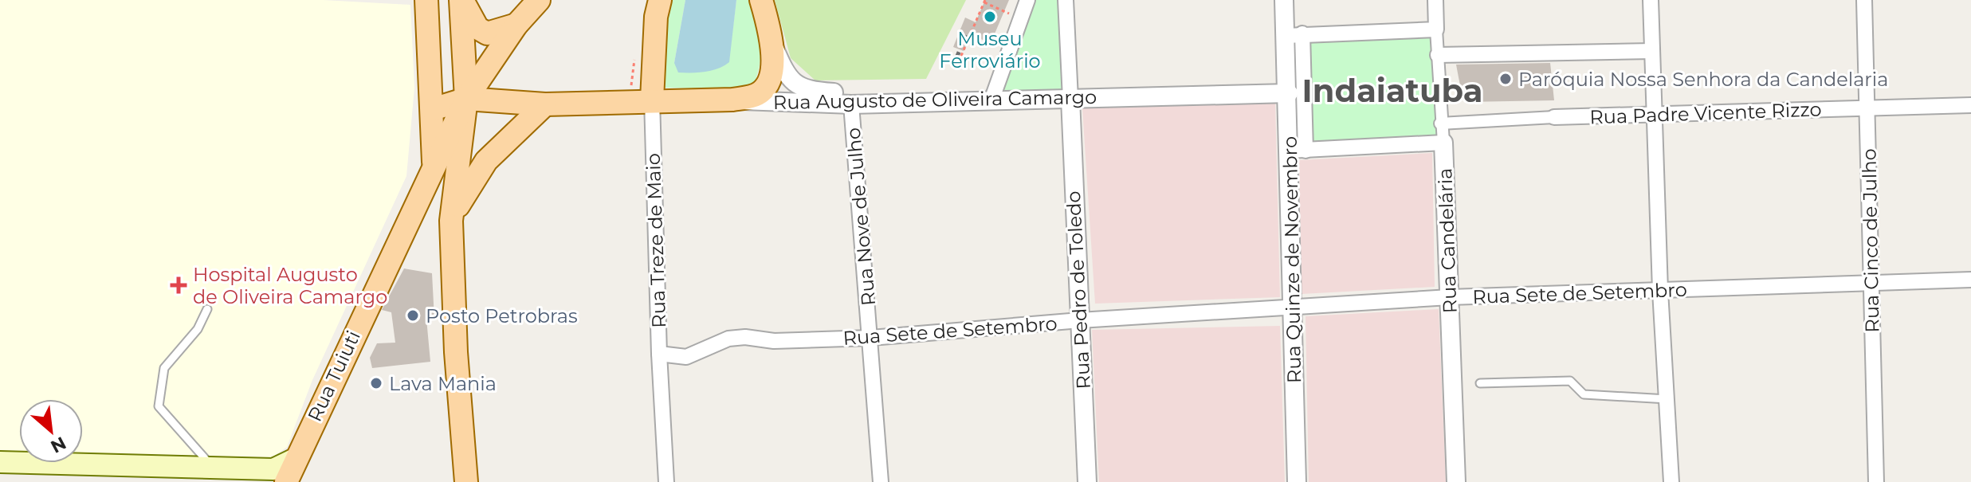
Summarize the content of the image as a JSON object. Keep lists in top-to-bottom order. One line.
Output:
{"streets":{"main road":["Rua Augusto de Oliveira Camargo","Rua Treze de Maio","Rua Tuiuti"],"street":["Rua Padre Vicente Rizzo","Rua Nove de Julho","Rua Candelária","Rua Cinco de Julho","Rua Quinze de Novembro","Rua Pedro de Toledo","Rua Sete de Setembro"]},"crossings":[["Rua Augusto de Oliveira Camargo","Rua Nove de Julho"],["Rua Augusto de Oliveira Camargo","Rua Treze de Maio"],["Rua Augusto de Oliveira Camargo","Rua Quinze de Novembro"],["Rua Augusto de Oliveira Camargo","Rua Pedro de Toledo"],["Rua Augusto de Oliveira Camargo","Rua Tuiuti"],["Rua Padre Vicente Rizzo","Rua Candelária"],["Rua Padre Vicente Rizzo","Rua Cinco de Julho"],["Rua Nove de Julho","Rua Sete de Setembro"],["Rua Treze de Maio","Rua Sete de Setembro"],["Rua Candelária","Rua Sete de Setembro"],["Rua Cinco de Julho","Rua Sete de Setembro"],["Rua Quinze de Novembro","Rua Sete de Setembro"],["Rua Pedro de Toledo","Rua Sete de Setembro"]],"districts":["Indaiatuba"],"places":{"other":["Museu Ferroviário","Paróquia Nossa Senhora da Candelaria","Posto Petrobras","Lava Mania"],"health":["Hospital Augusto de Oliveira Camargo"]},"north":"bottom right"}
